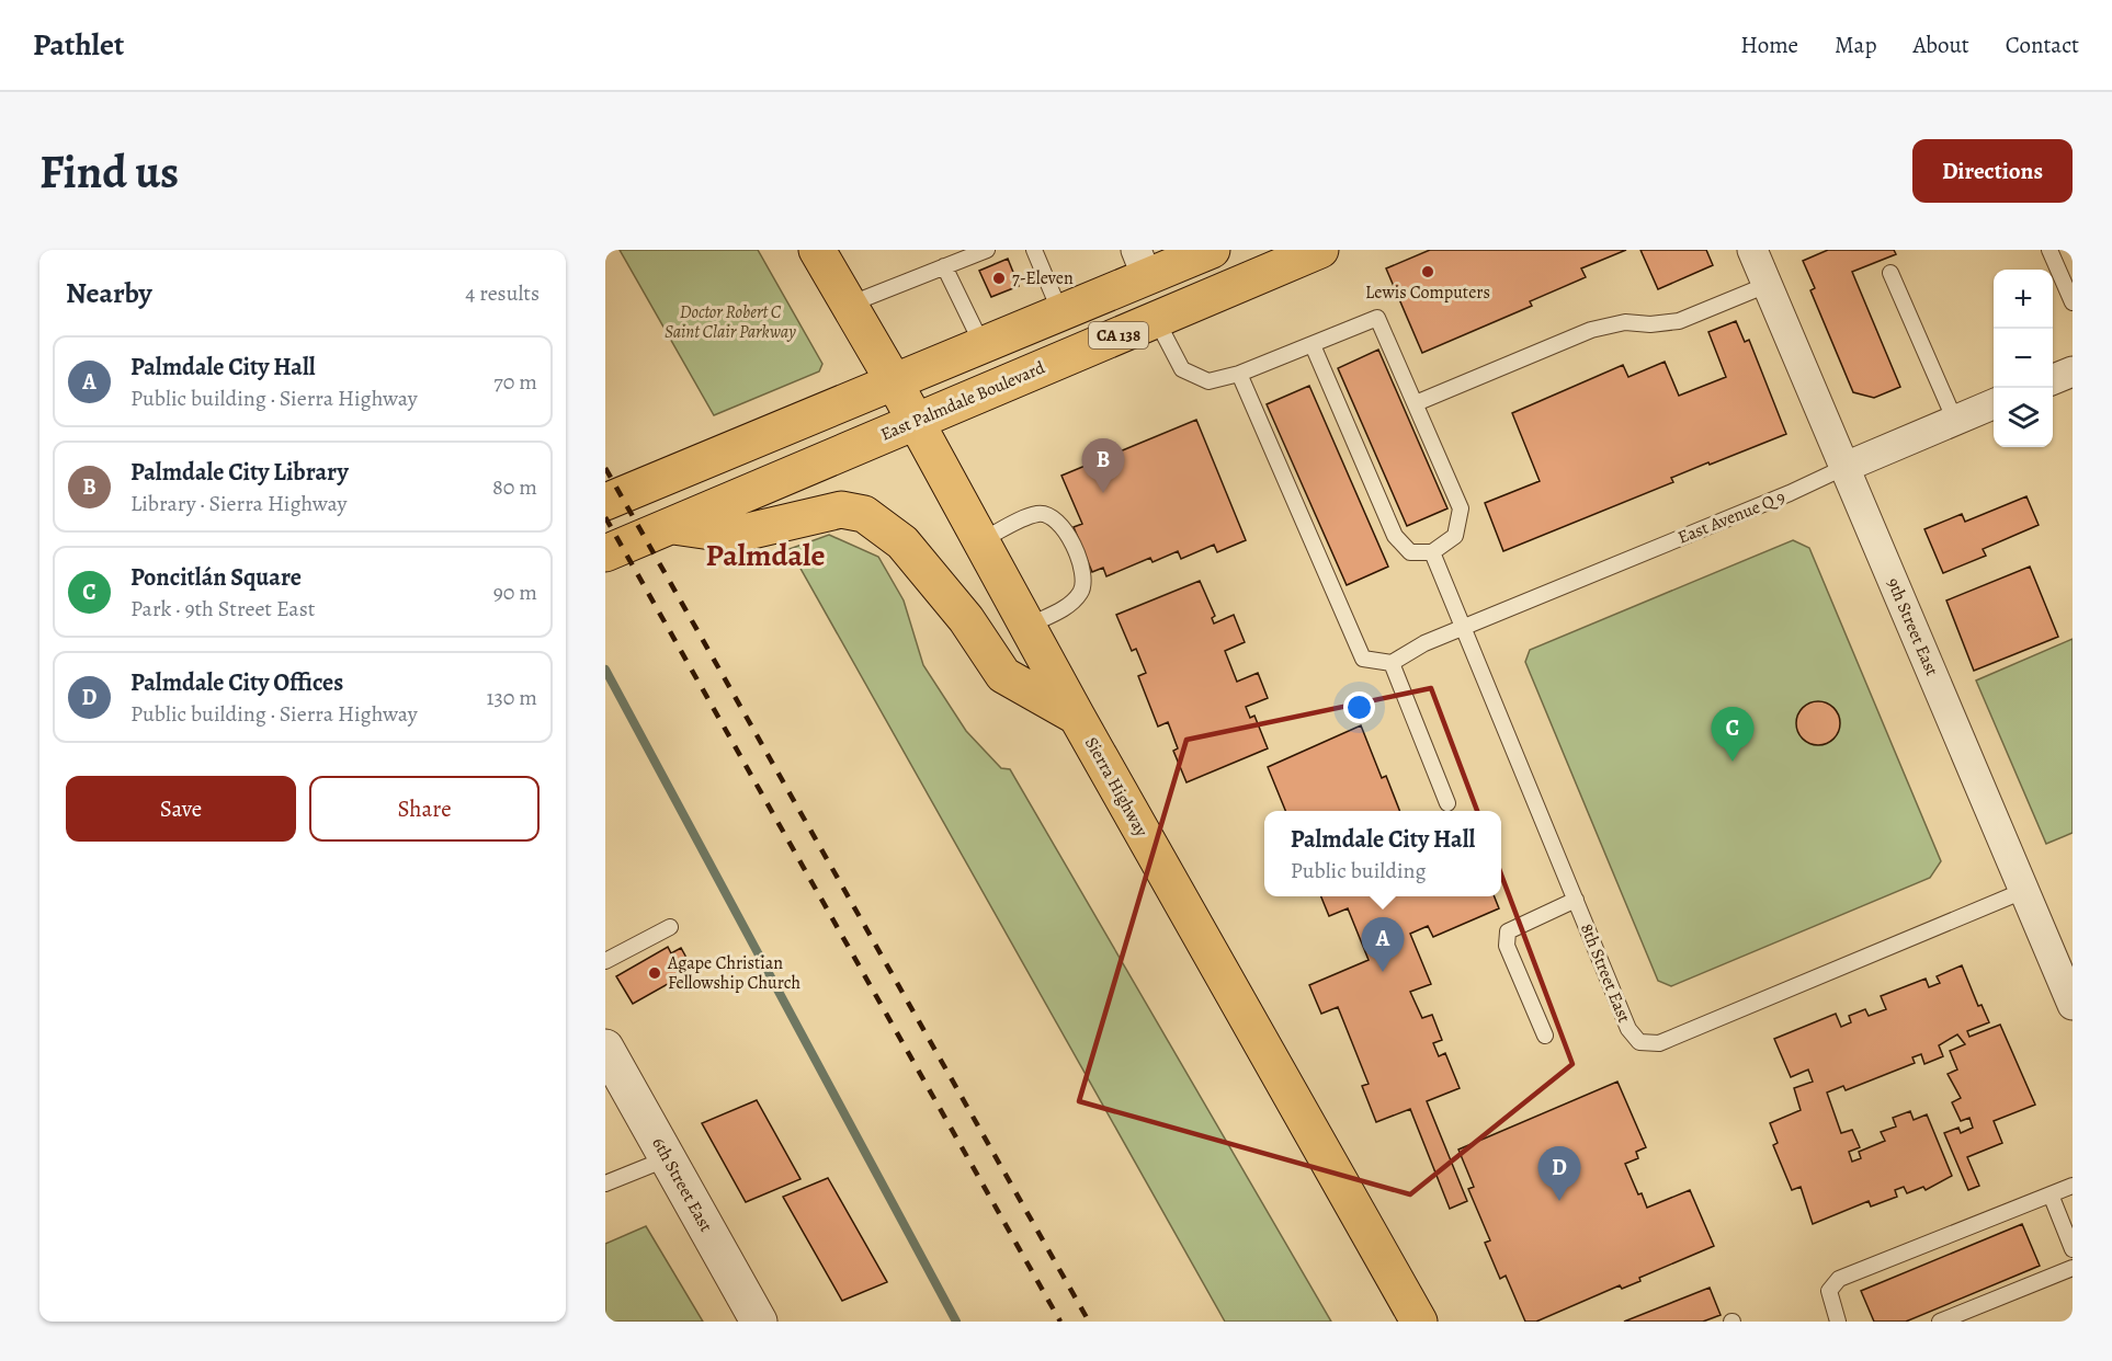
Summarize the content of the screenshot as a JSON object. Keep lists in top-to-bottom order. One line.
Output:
{"streets":{"main road":["CA 138","East Palmdale Boulevard","Sierra Highway"],"street":["East Avenue Q 9","9th Street East","6th Street East"],"lane":["8th Street East"]},"crossings":[["CA 138","Sierra Highway"],["East Palmdale Boulevard","Sierra Highway"],["East Avenue Q 9","9th Street East"],["East Avenue Q 9","8th Street East"],["9th Street East","8th Street East"]],"districts":["Palmdale"],"parks":["Doctor Robert C Saint Clair Parkway"],"places":["Lewis Computers","7-Eleven","Agape Christian Fellowship Church"],"page":{"header":"Pathlet","nav":["Home","Map","About","Contact"],"buttons":["Directions",["Save","Share"]],"title":"Find us","heading":["Nearby","4 results"],"map_buttons":["+","−"],"list":[{"mark":"A","name":"Palmdale City Hall","note":"Public building · Sierra Highway","value":"70 m"},{"mark":"B","name":"Palmdale City Library","note":"Library · Sierra Highway","value":"80 m"},{"mark":"C","name":"Poncitlán Square","note":"Park · 9th Street East","value":"90 m"},{"mark":"D","name":"Palmdale City Offices","note":"Public building · Sierra Highway","value":"130 m"}],"pins":["B","C","A","D"],"popup":["Palmdale City Hall","Public building"]}}
